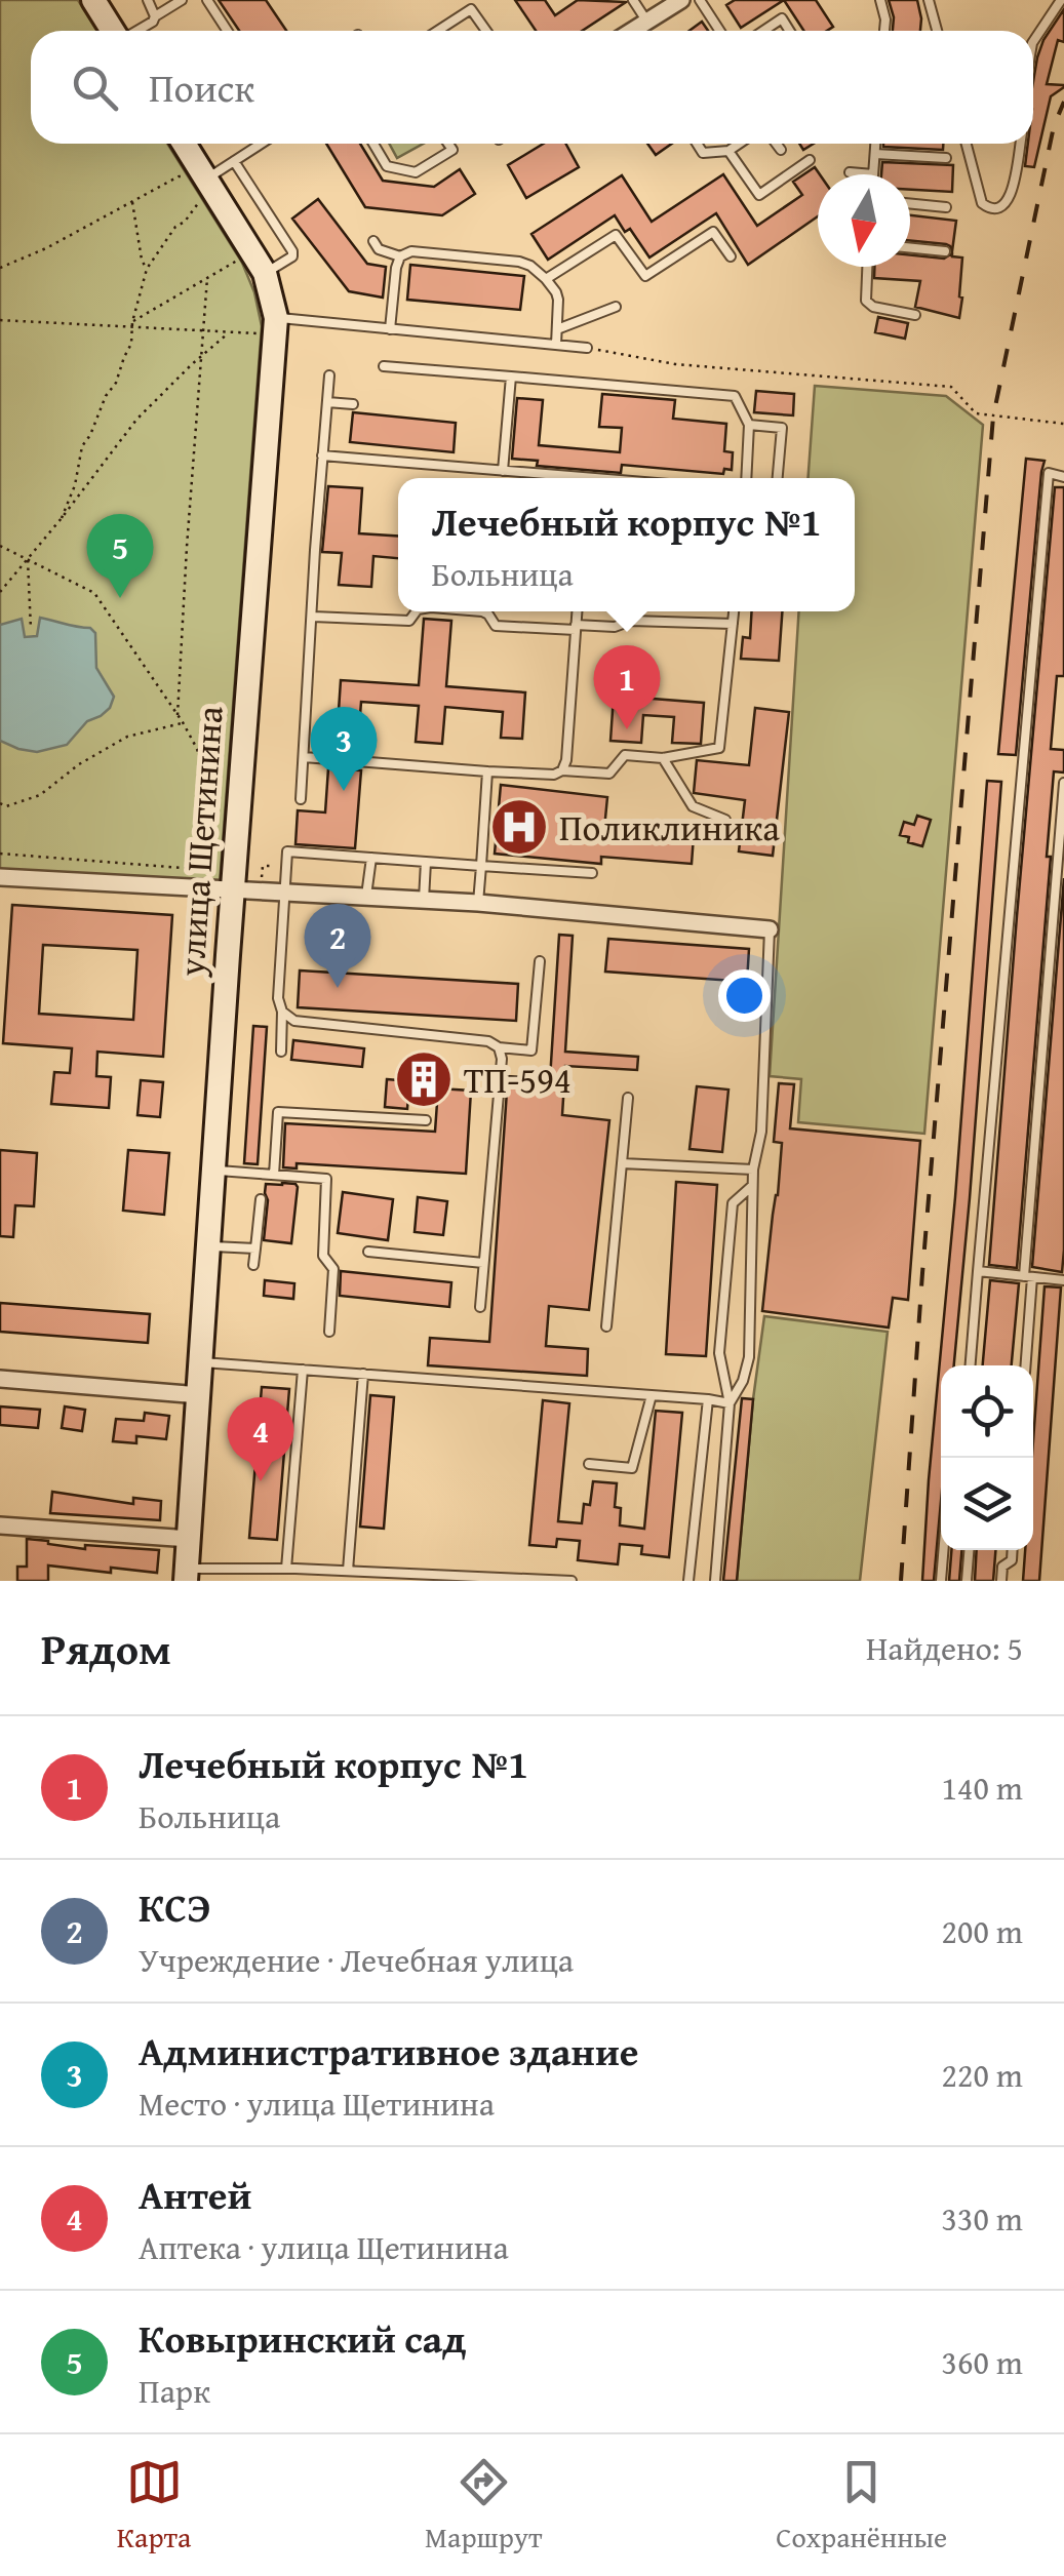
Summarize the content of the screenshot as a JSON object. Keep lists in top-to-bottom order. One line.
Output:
{"streets":{"street":["улица Щетинина"]},"places":{"hospital":["Поликлиника"],"building":["ТП-594"]},"north":"bottom","page":{"search":"Поиск","popup":["Лечебный корпус №1","Больница"],"pins":["5","1","3","2","4"],"heading":["Рядом","Найдено: 5"],"list":[{"mark":"1","name":"Лечебный корпус №1","note":"Больница","value":"140 m"},{"mark":"2","name":"КСЭ","note":"Учреждение · Лечебная улица","value":"200 m"},{"mark":"3","name":"Административное здание","note":"Место · улица Щетинина","value":"220 m"},{"mark":"4","name":"Антей","note":"Аптека · улица Щетинина","value":"330 m"},{"mark":"5","name":"Ковыринский сад","note":"Парк","value":"360 m"}],"nav":["Карта","Маршрут","Сохранённые"]}}
